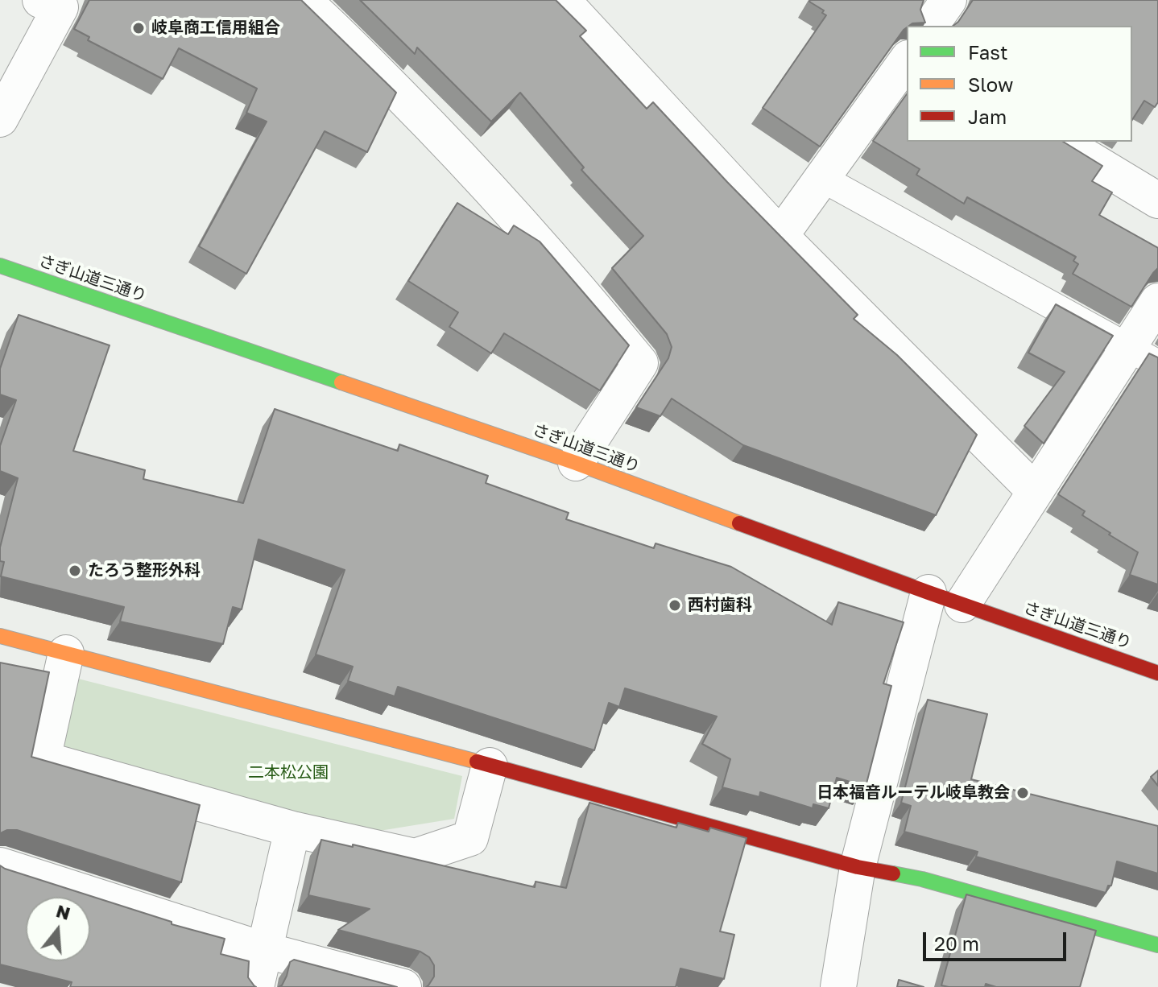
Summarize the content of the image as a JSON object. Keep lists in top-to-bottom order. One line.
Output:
{"streets":{"street":["さぎ山道三通り"]},"parks":["二本松公園"],"places":["岐阜商工信用組合","たろう整形外科","西村歯科","日本福音ルーテル岐阜教会"],"legend":["Fast","Slow","Jam"],"scale_bar":"20 m","north":"top"}
